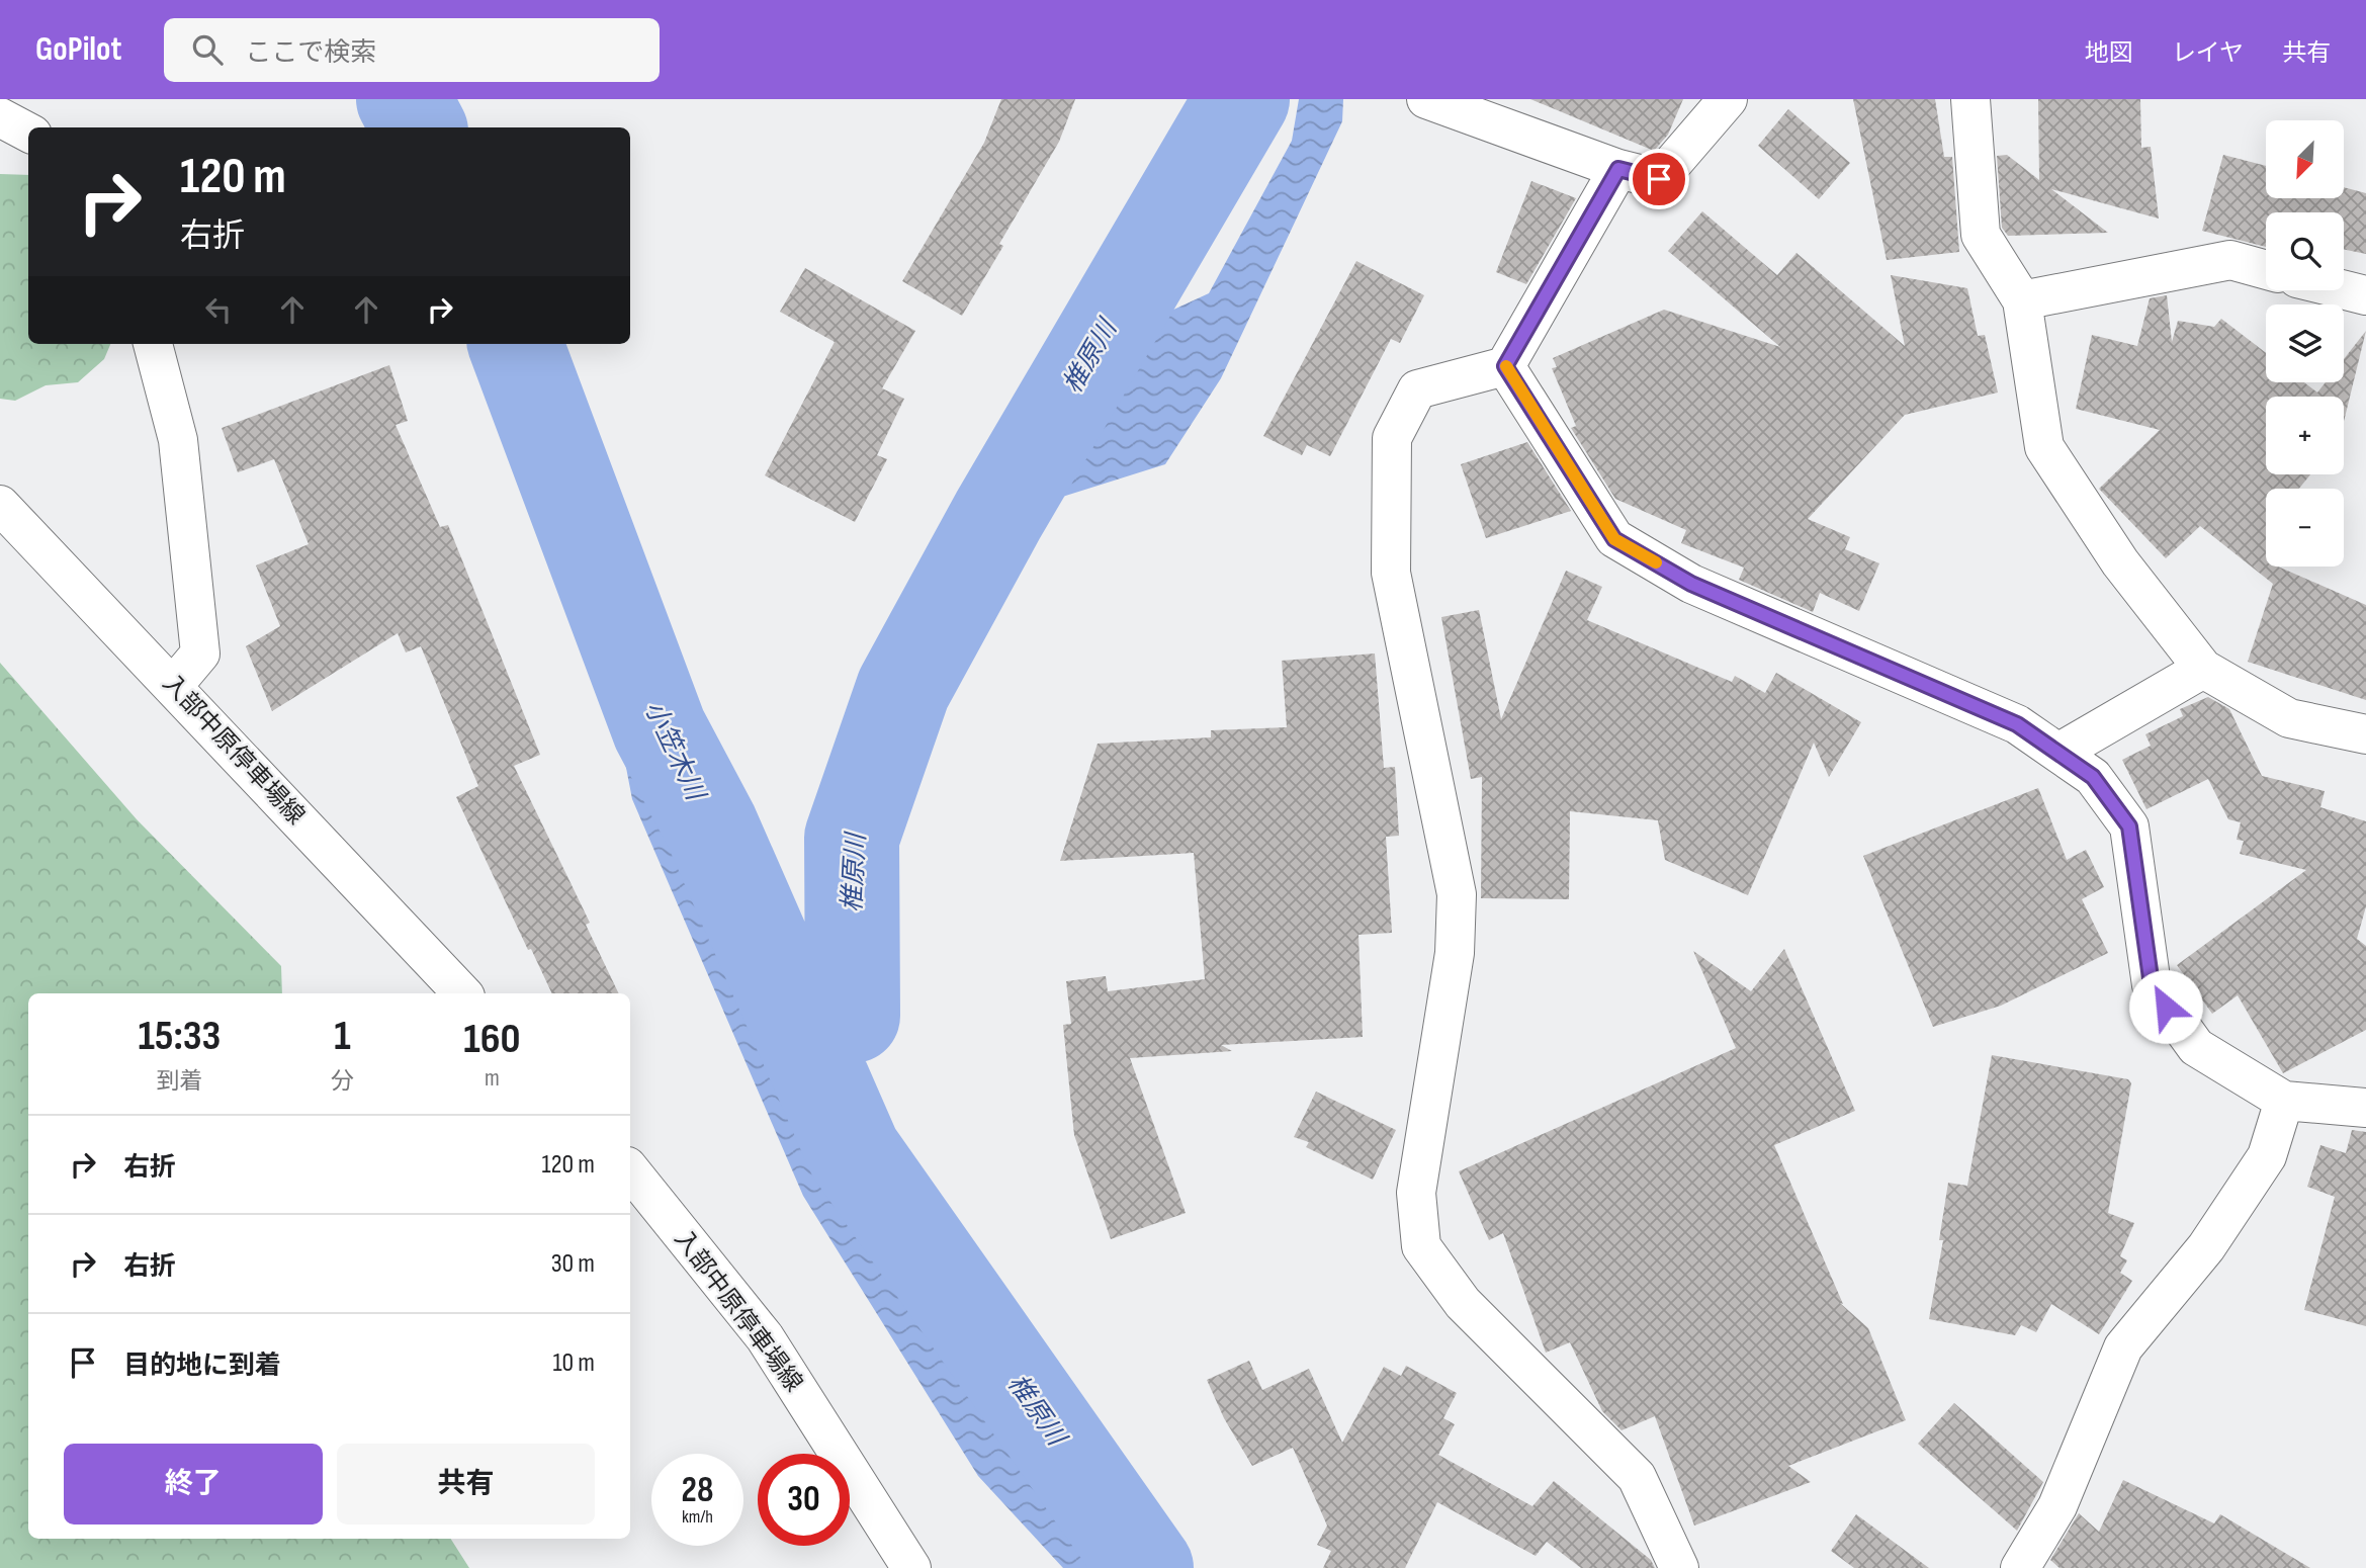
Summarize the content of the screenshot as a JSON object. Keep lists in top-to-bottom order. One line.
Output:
{"streets":{"street":["入部中原停車場線"]},"water":["椎原川","小笠木川"],"north":"bottom left","page":{"header":"GoPilot","search":"ここで検索","nav":["地図","レイヤ","共有"],"map_buttons":["+","−"],"turn":["120 m","右折"],"eta":["15:33","到着","1","分","160","m"],"list":[{"name":"右折","value":"120 m"},{"name":"右折","value":"30 m"},{"name":"目的地に到着","value":"10 m"}],"buttons":["終了","共有"],"speed":"28 km/h","limit":"30"}}
